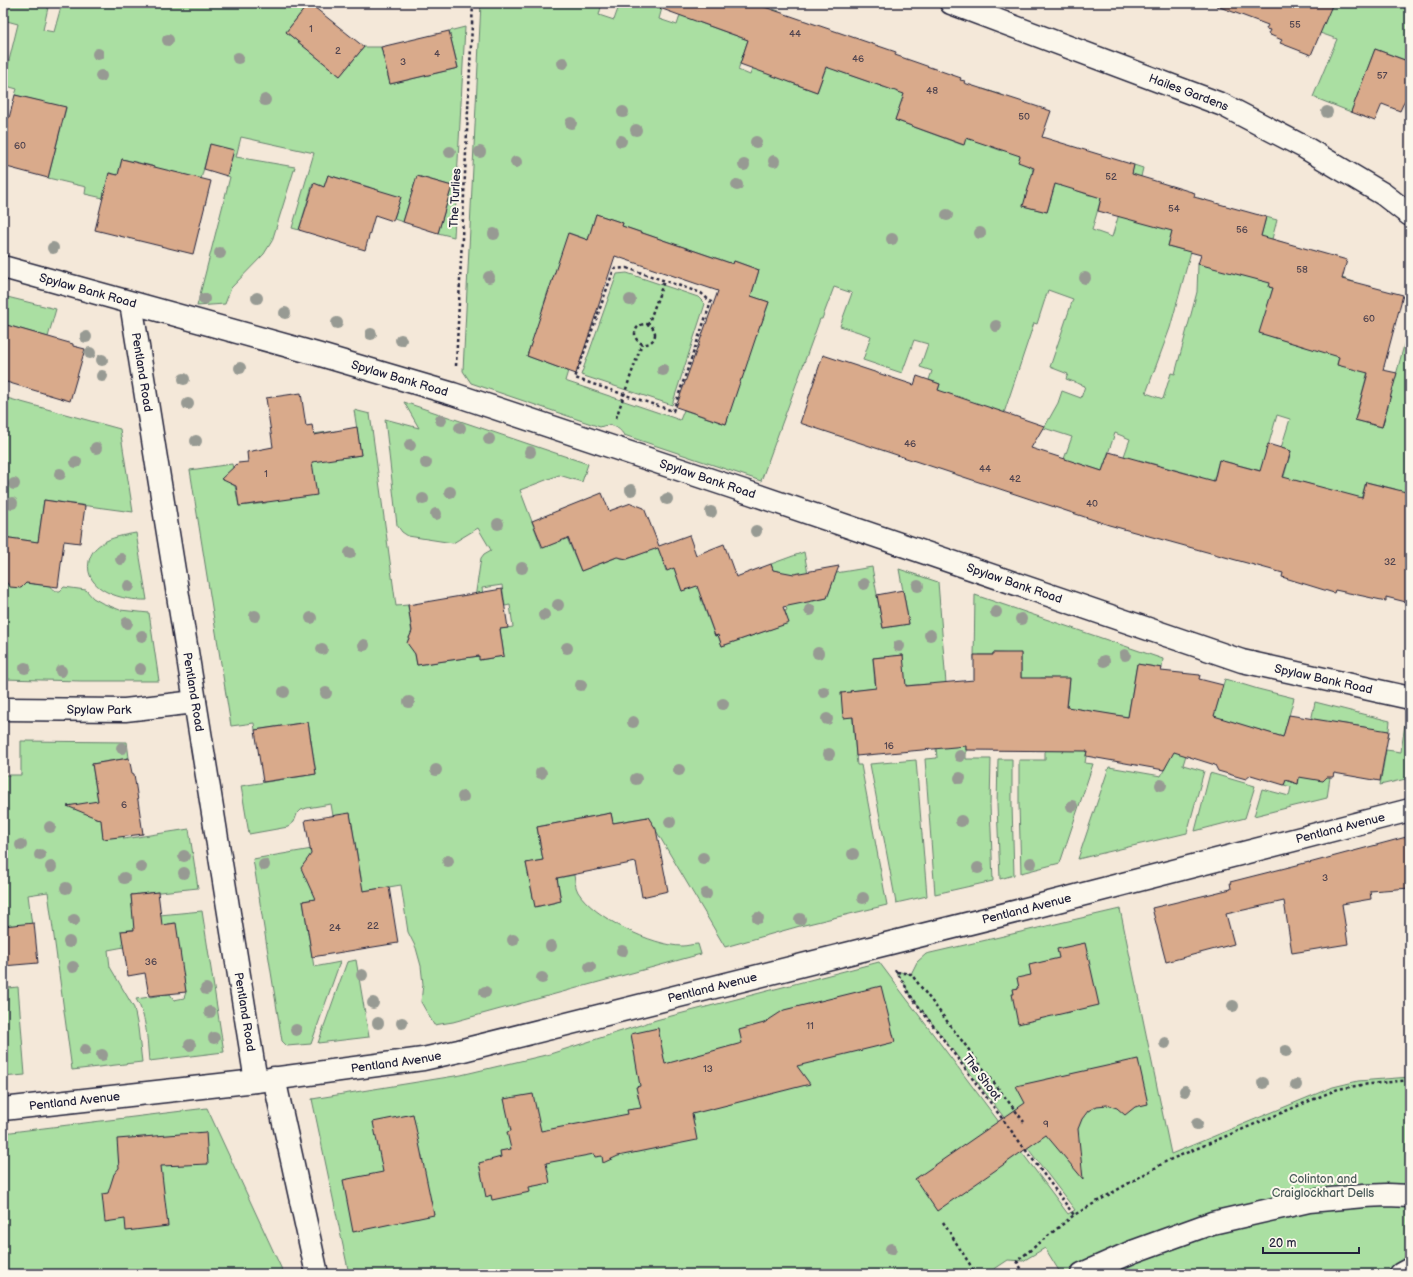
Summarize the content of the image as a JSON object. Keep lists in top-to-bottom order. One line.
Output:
{"streets":{"street":["Hailes Gardens","Spylaw Bank Road","Pentland Road","Spylaw Park","Pentland Avenue"],"path":["The Turlies","The Shoot"]},"crossings":[["The Turlies","Spylaw Bank Road"],["Spylaw Bank Road","Pentland Road"],["Pentland Road","Spylaw Park"],["Pentland Road","Pentland Avenue"],["Pentland Avenue","The Shoot"]],"parks":["Colinton and Craiglockhart Dells"],"house_numbers":["55","1","44","2","4","46","3","57","48","50","60","52","54","56","58","60","46","44","1","42","40","32","16","6","3","22","24","36","11","13","9"],"scale_bar":"20 m"}
